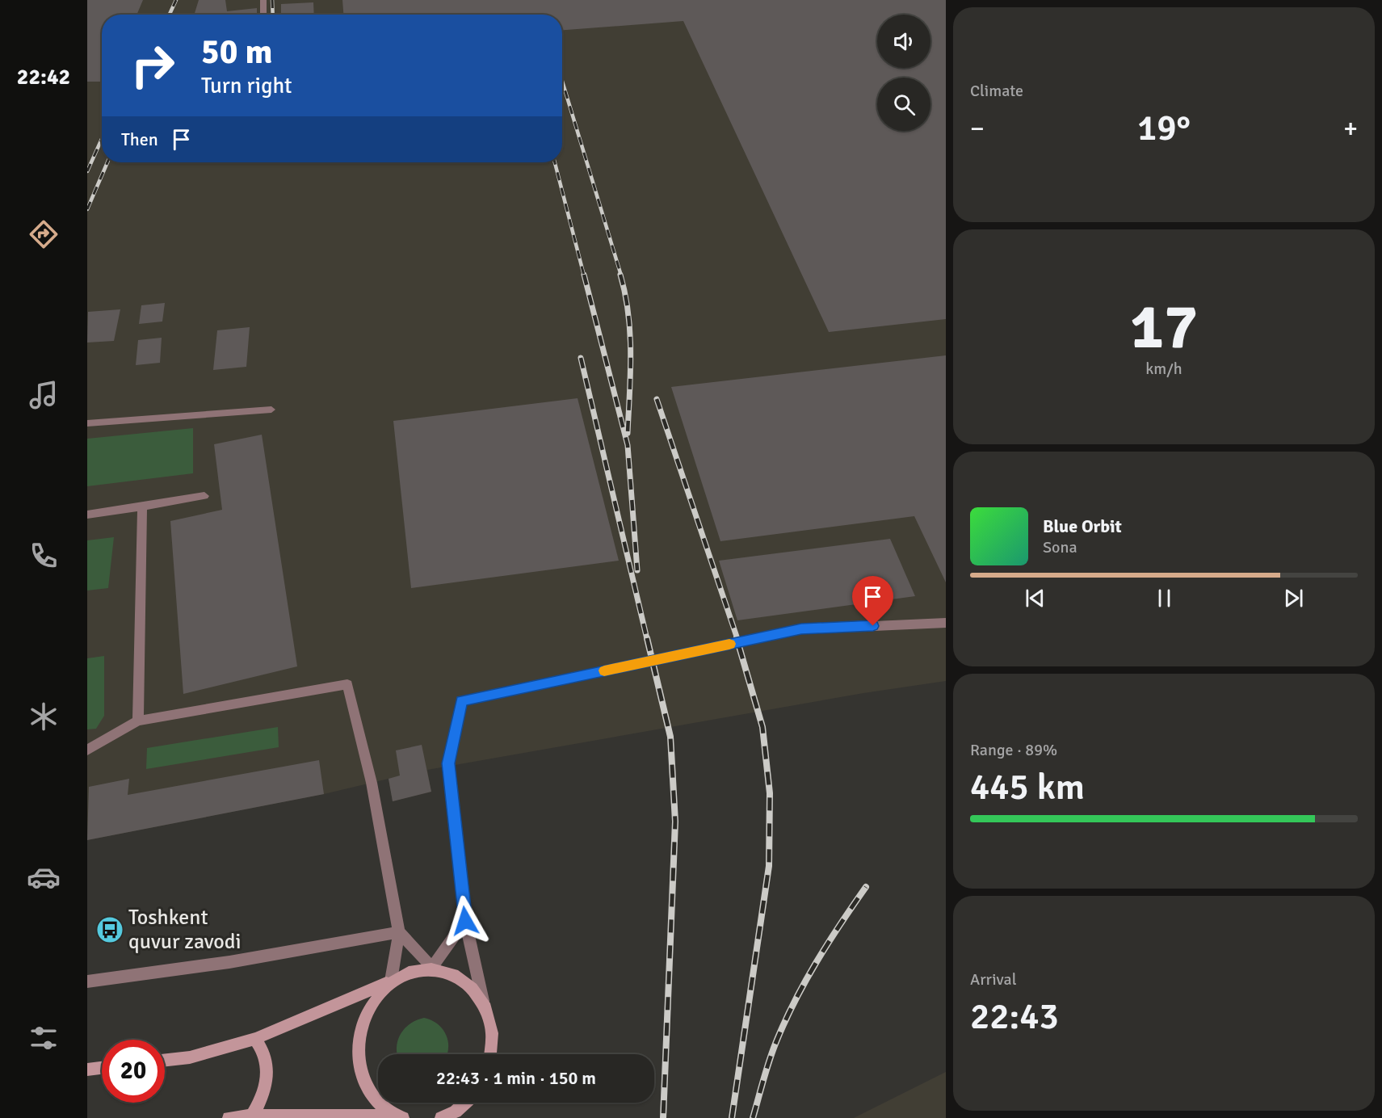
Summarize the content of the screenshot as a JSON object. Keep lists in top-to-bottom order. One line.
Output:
{"places":{"bus stop":["Toshkent quvur zavodi"]},"page":{"tabs":"22:42","tile":["Climate",["17","km/h"],["Range · 89%","445 km"],["Arrival","22:43"]],"turn":["50 m","Turn right"],"heat":["−","19°","+"],"then":"Then","song":["Blue Orbit","Sona"],"limit":"20","trip":"22:43 · 1 min · 150 m"}}
